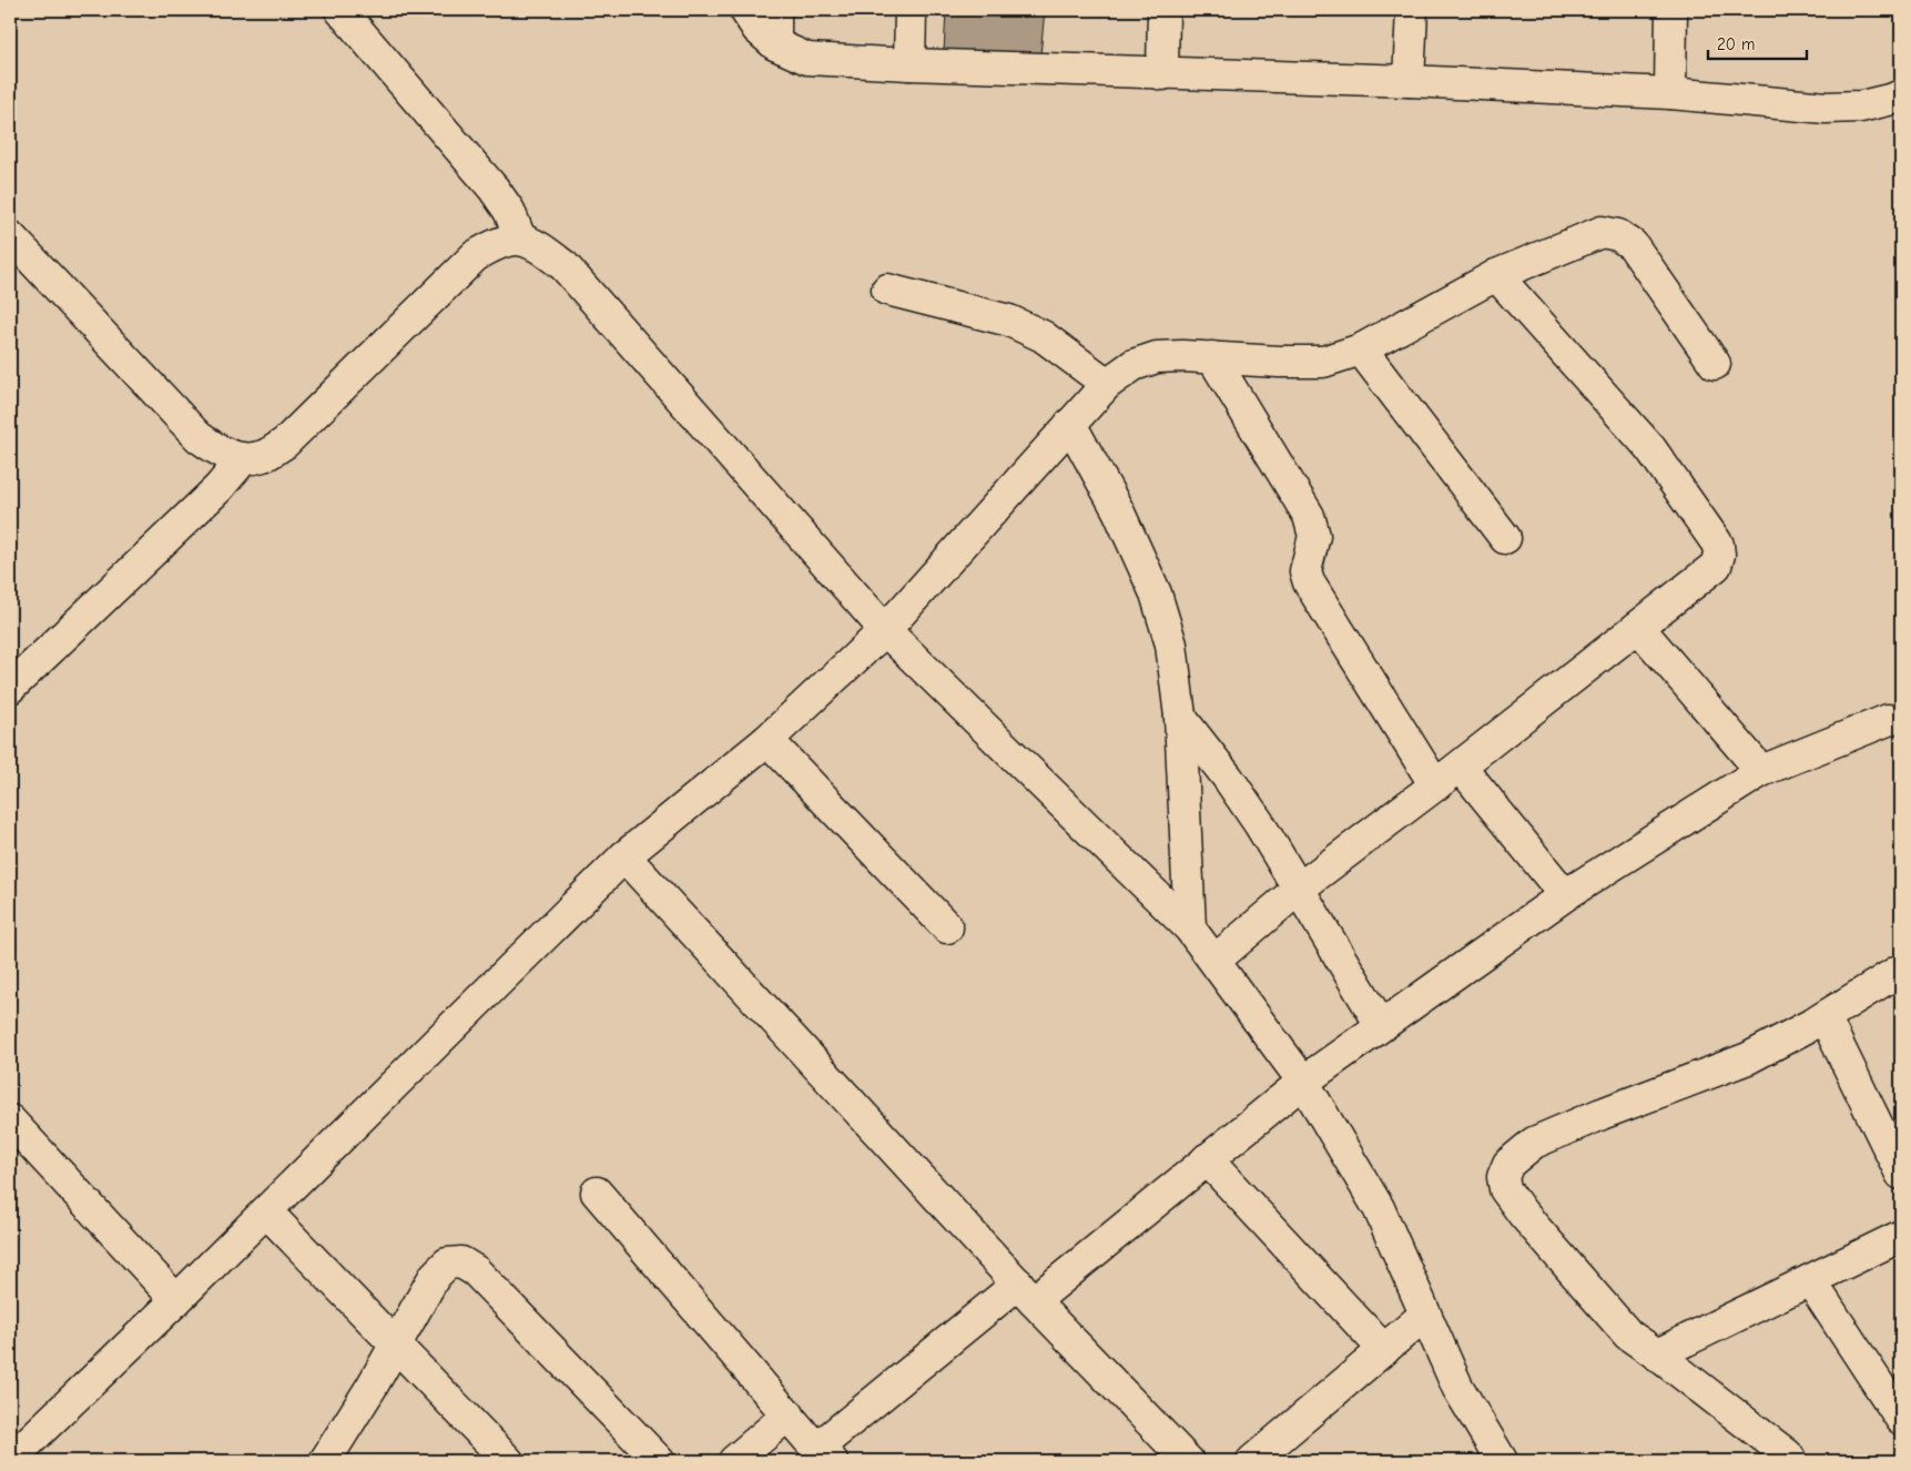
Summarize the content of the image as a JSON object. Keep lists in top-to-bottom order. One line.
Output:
{"scale_bar":"20 m"}
